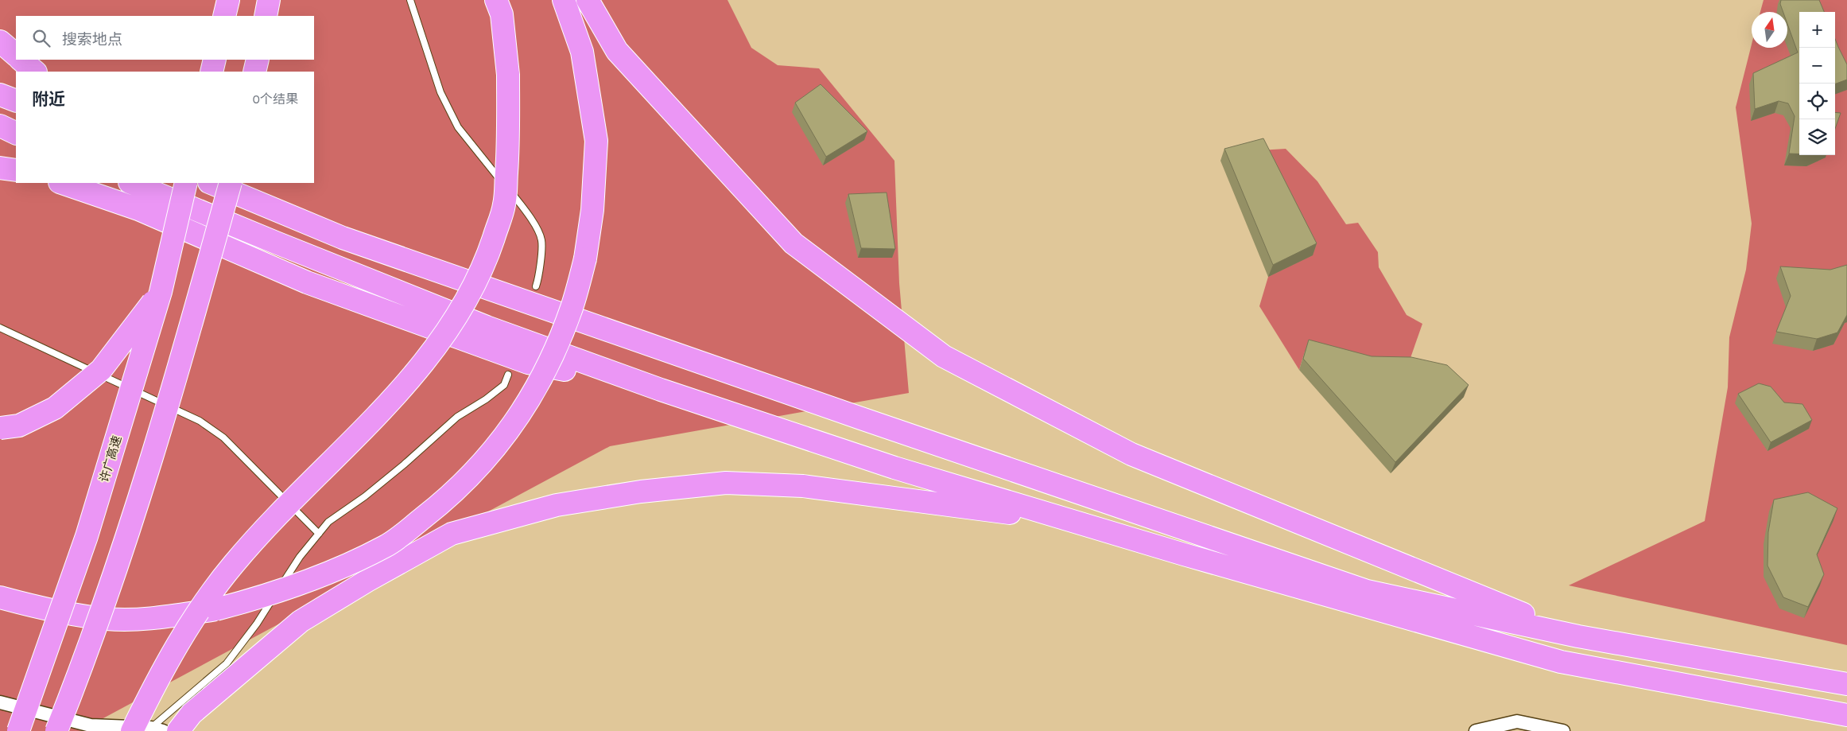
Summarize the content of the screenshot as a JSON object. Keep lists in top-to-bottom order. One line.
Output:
{"streets":{"highway":["许广高速"]},"north":"top","page":{"map_buttons":["+","−"],"search":"搜索地点","heading":["附近","0个结果"]}}
